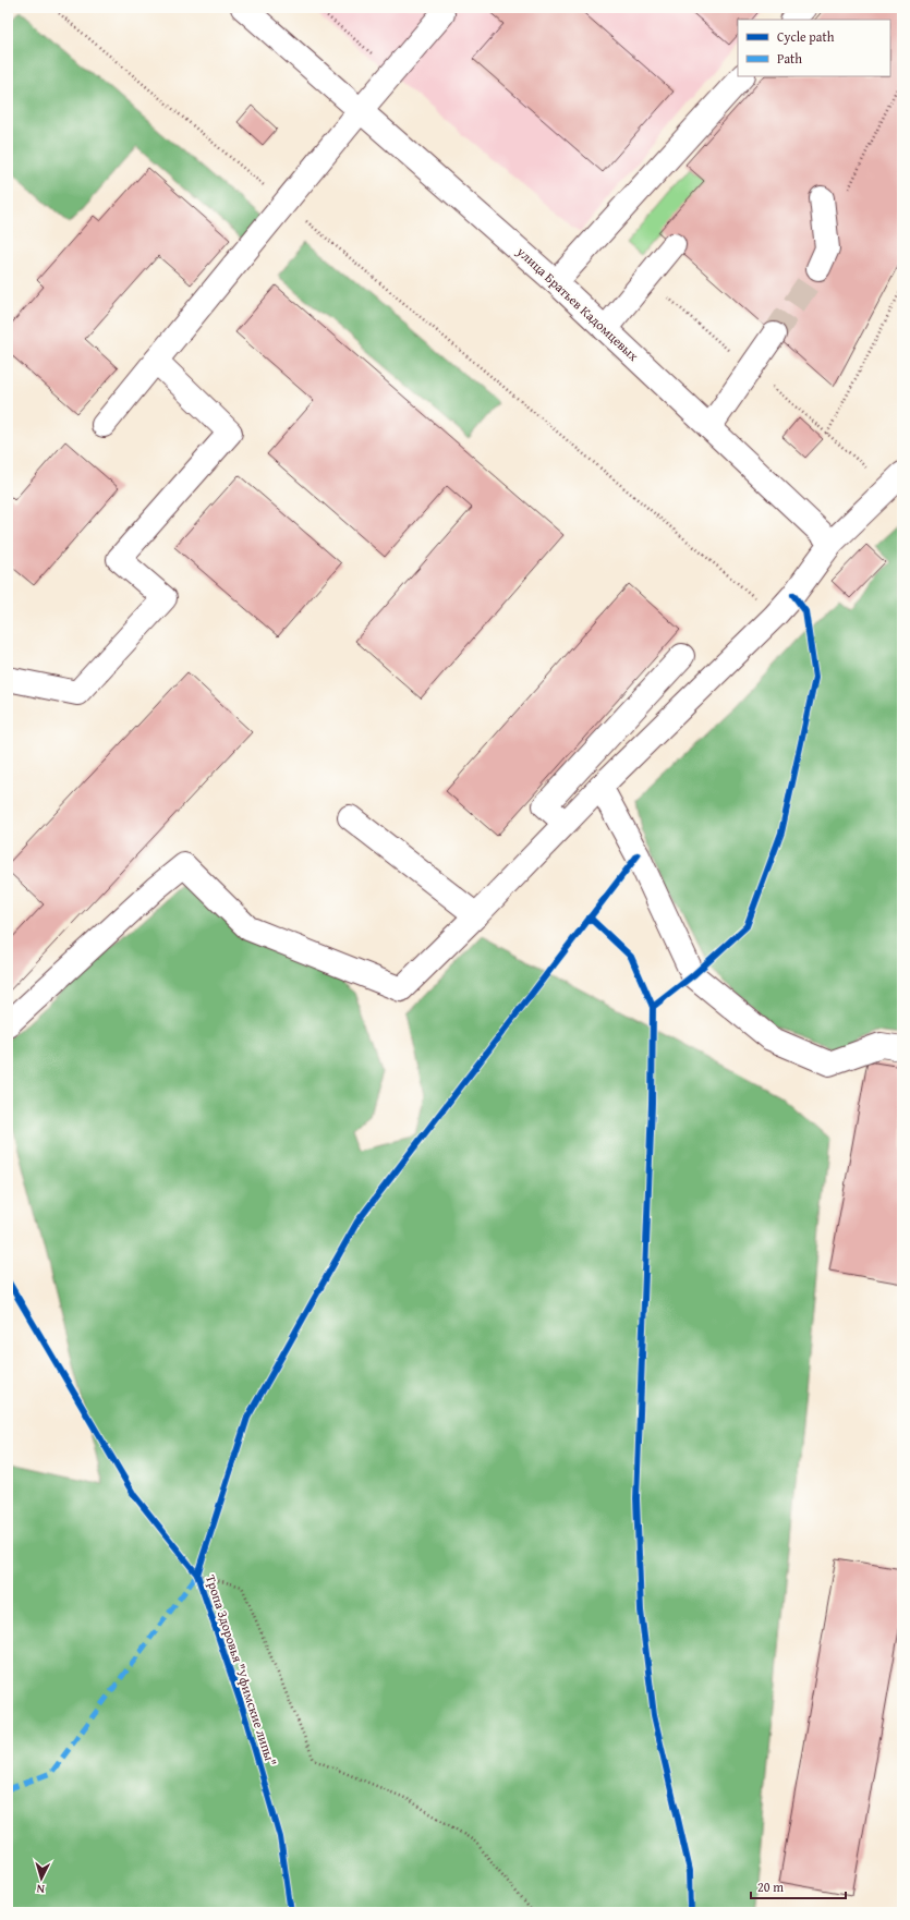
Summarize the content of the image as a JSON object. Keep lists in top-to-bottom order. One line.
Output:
{"streets":{"street":["улица Братьев Кадомцевых"],"cycle path":["Тропа Здоровья \"Уфимские липы\""]},"legend":["Cycle path","Path"],"scale_bar":"20 m","north":"bottom"}
